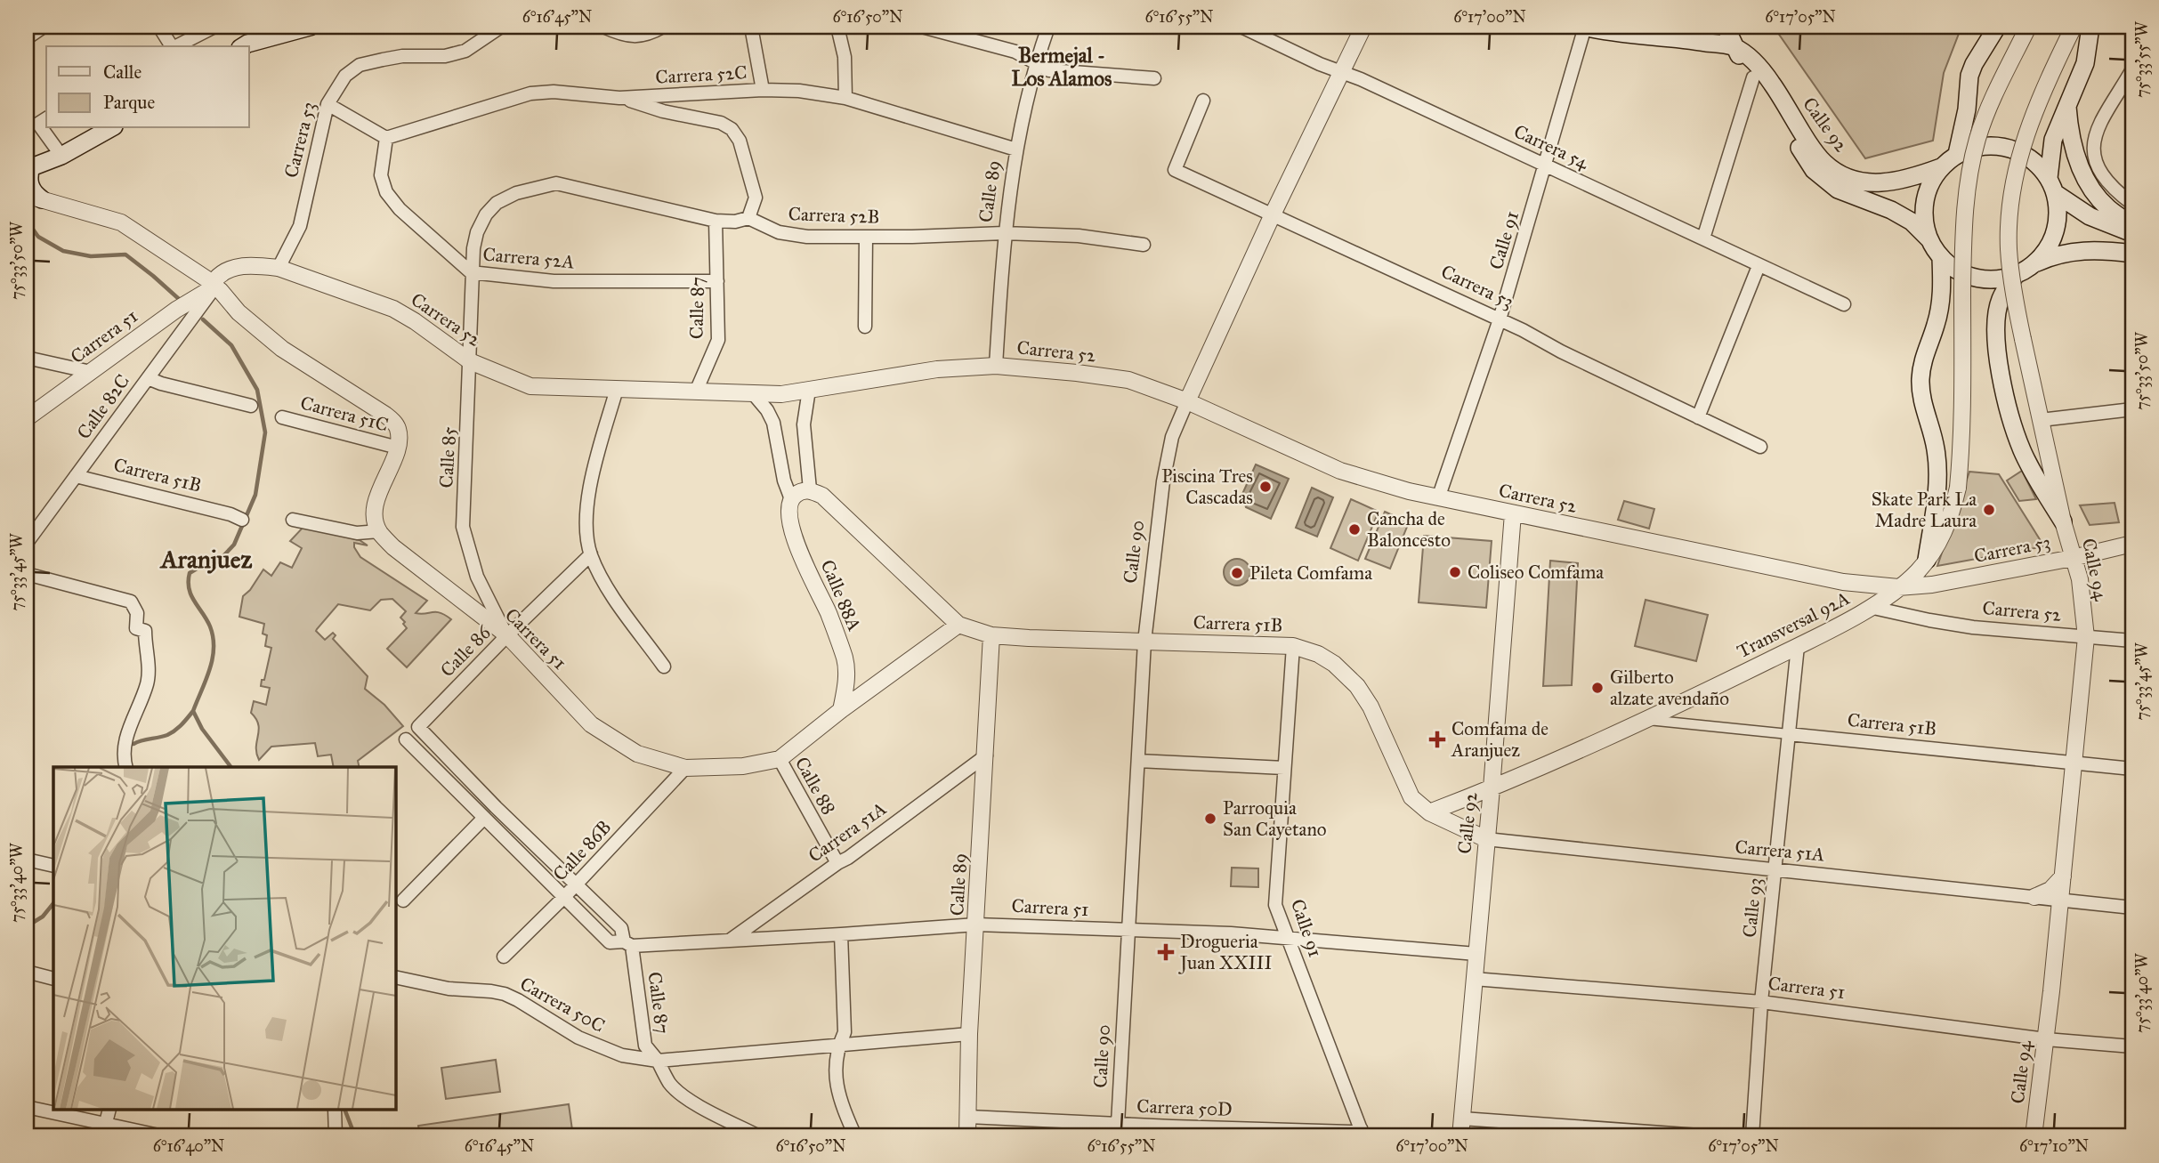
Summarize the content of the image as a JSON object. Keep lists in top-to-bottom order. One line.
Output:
{"streets":{"main road":["Calle 92"],"street":["Carrera 52C","Carrera 53","Carrera 54","Calle 89","Carrera 52B","Calle 91","Carrera 52A","Calle 87","Carrera 52","Carrera 51","Calle 82C","Carrera 51C","Calle 85","Carrera 51B","Calle 90","Calle 94","Calle 88A","Transversal 92A","Calle 86","Calle 88","Carrera 51A","Calle 86B","Calle 93","Carrera 50C","Carrera 50D"]},"crossings":[["Carrera 52C","Calle 89"],["Carrera 52C","Carrera 52A"],["Calle 92","Carrera 52"],["Calle 92","Carrera 51"],["Calle 92","Transversal 92A"],["Calle 92","Carrera 51A"],["Carrera 53","Calle 91"],["Carrera 53","Carrera 52"],["Carrera 53","Calle 90"],["Carrera 53","Calle 94"],["Carrera 53","Transversal 92A"],["Carrera 54","Calle 91"],["Carrera 54","Calle 90"],["Calle 89","Carrera 52B"],["Calle 89","Carrera 52"],["Calle 89","Carrera 51"],["Calle 89","Carrera 51B"],["Calle 89","Carrera 51A"],["Calle 89","Carrera 50D"],["Calle 91","Carrera 52"],["Calle 91","Carrera 51"],["Calle 91","Carrera 51B"],["Calle 91","Carrera 50D"],["Carrera 52A","Calle 87"],["Carrera 52A","Calle 85"],["Calle 87","Carrera 52"],["Calle 87","Carrera 51"],["Calle 87","Carrera 50C"],["Carrera 52","Carrera 51"],["Carrera 52","Calle 82C"],["Carrera 52","Calle 85"],["Carrera 52","Calle 90"],["Carrera 52","Calle 94"],["Carrera 52","Calle 88A"],["Carrera 52","Transversal 92A"],["Carrera 51","Calle 82C"],["Carrera 51","Calle 85"],["Carrera 51","Carrera 51B"],["Carrera 51","Calle 90"],["Carrera 51","Calle 94"],["Carrera 51","Calle 88A"],["Carrera 51","Calle 86"],["Carrera 51","Calle 88"],["Carrera 51","Carrera 51A"],["Carrera 51","Calle 86B"],["Carrera 51","Calle 93"],["Calle 82C","Carrera 51B"],["Calle 85","Calle 86"],["Carrera 51B","Calle 90"],["Carrera 51B","Calle 94"],["Carrera 51B","Transversal 92A"],["Carrera 51B","Carrera 51A"],["Carrera 51B","Calle 93"],["Calle 90","Carrera 50D"],["Calle 94","Carrera 51A"],["Transversal 92A","Carrera 51A"],["Transversal 92A","Calle 93"],["Calle 86","Calle 86B"],["Calle 88","Carrera 51A"],["Carrera 51A","Calle 93"]],"districts":["Bermejal - Los Alamos","Aranjuez"],"places":{"other":["Piscina Tres Cascadas","Skate Park La Madre Laura","Cancha de Baloncesto","Coliseo Comfama","Pileta Comfama","Gilberto alzate avendaño","Parroquia San Cayetano"],"health":["Comfama de Aranjuez","Drogueria Juan XXIII"]},"legend":["Calle","Parque"],"coordinates":["6°16'45\"N","6°16'50\"N","6°16'55\"N","6°17'00\"N","6°17'05\"N","75°33'55\"W","75°33'50\"W","75°33'45\"W","75°33'40\"W","6°16'40\"N","6°17'10\"N"]}
